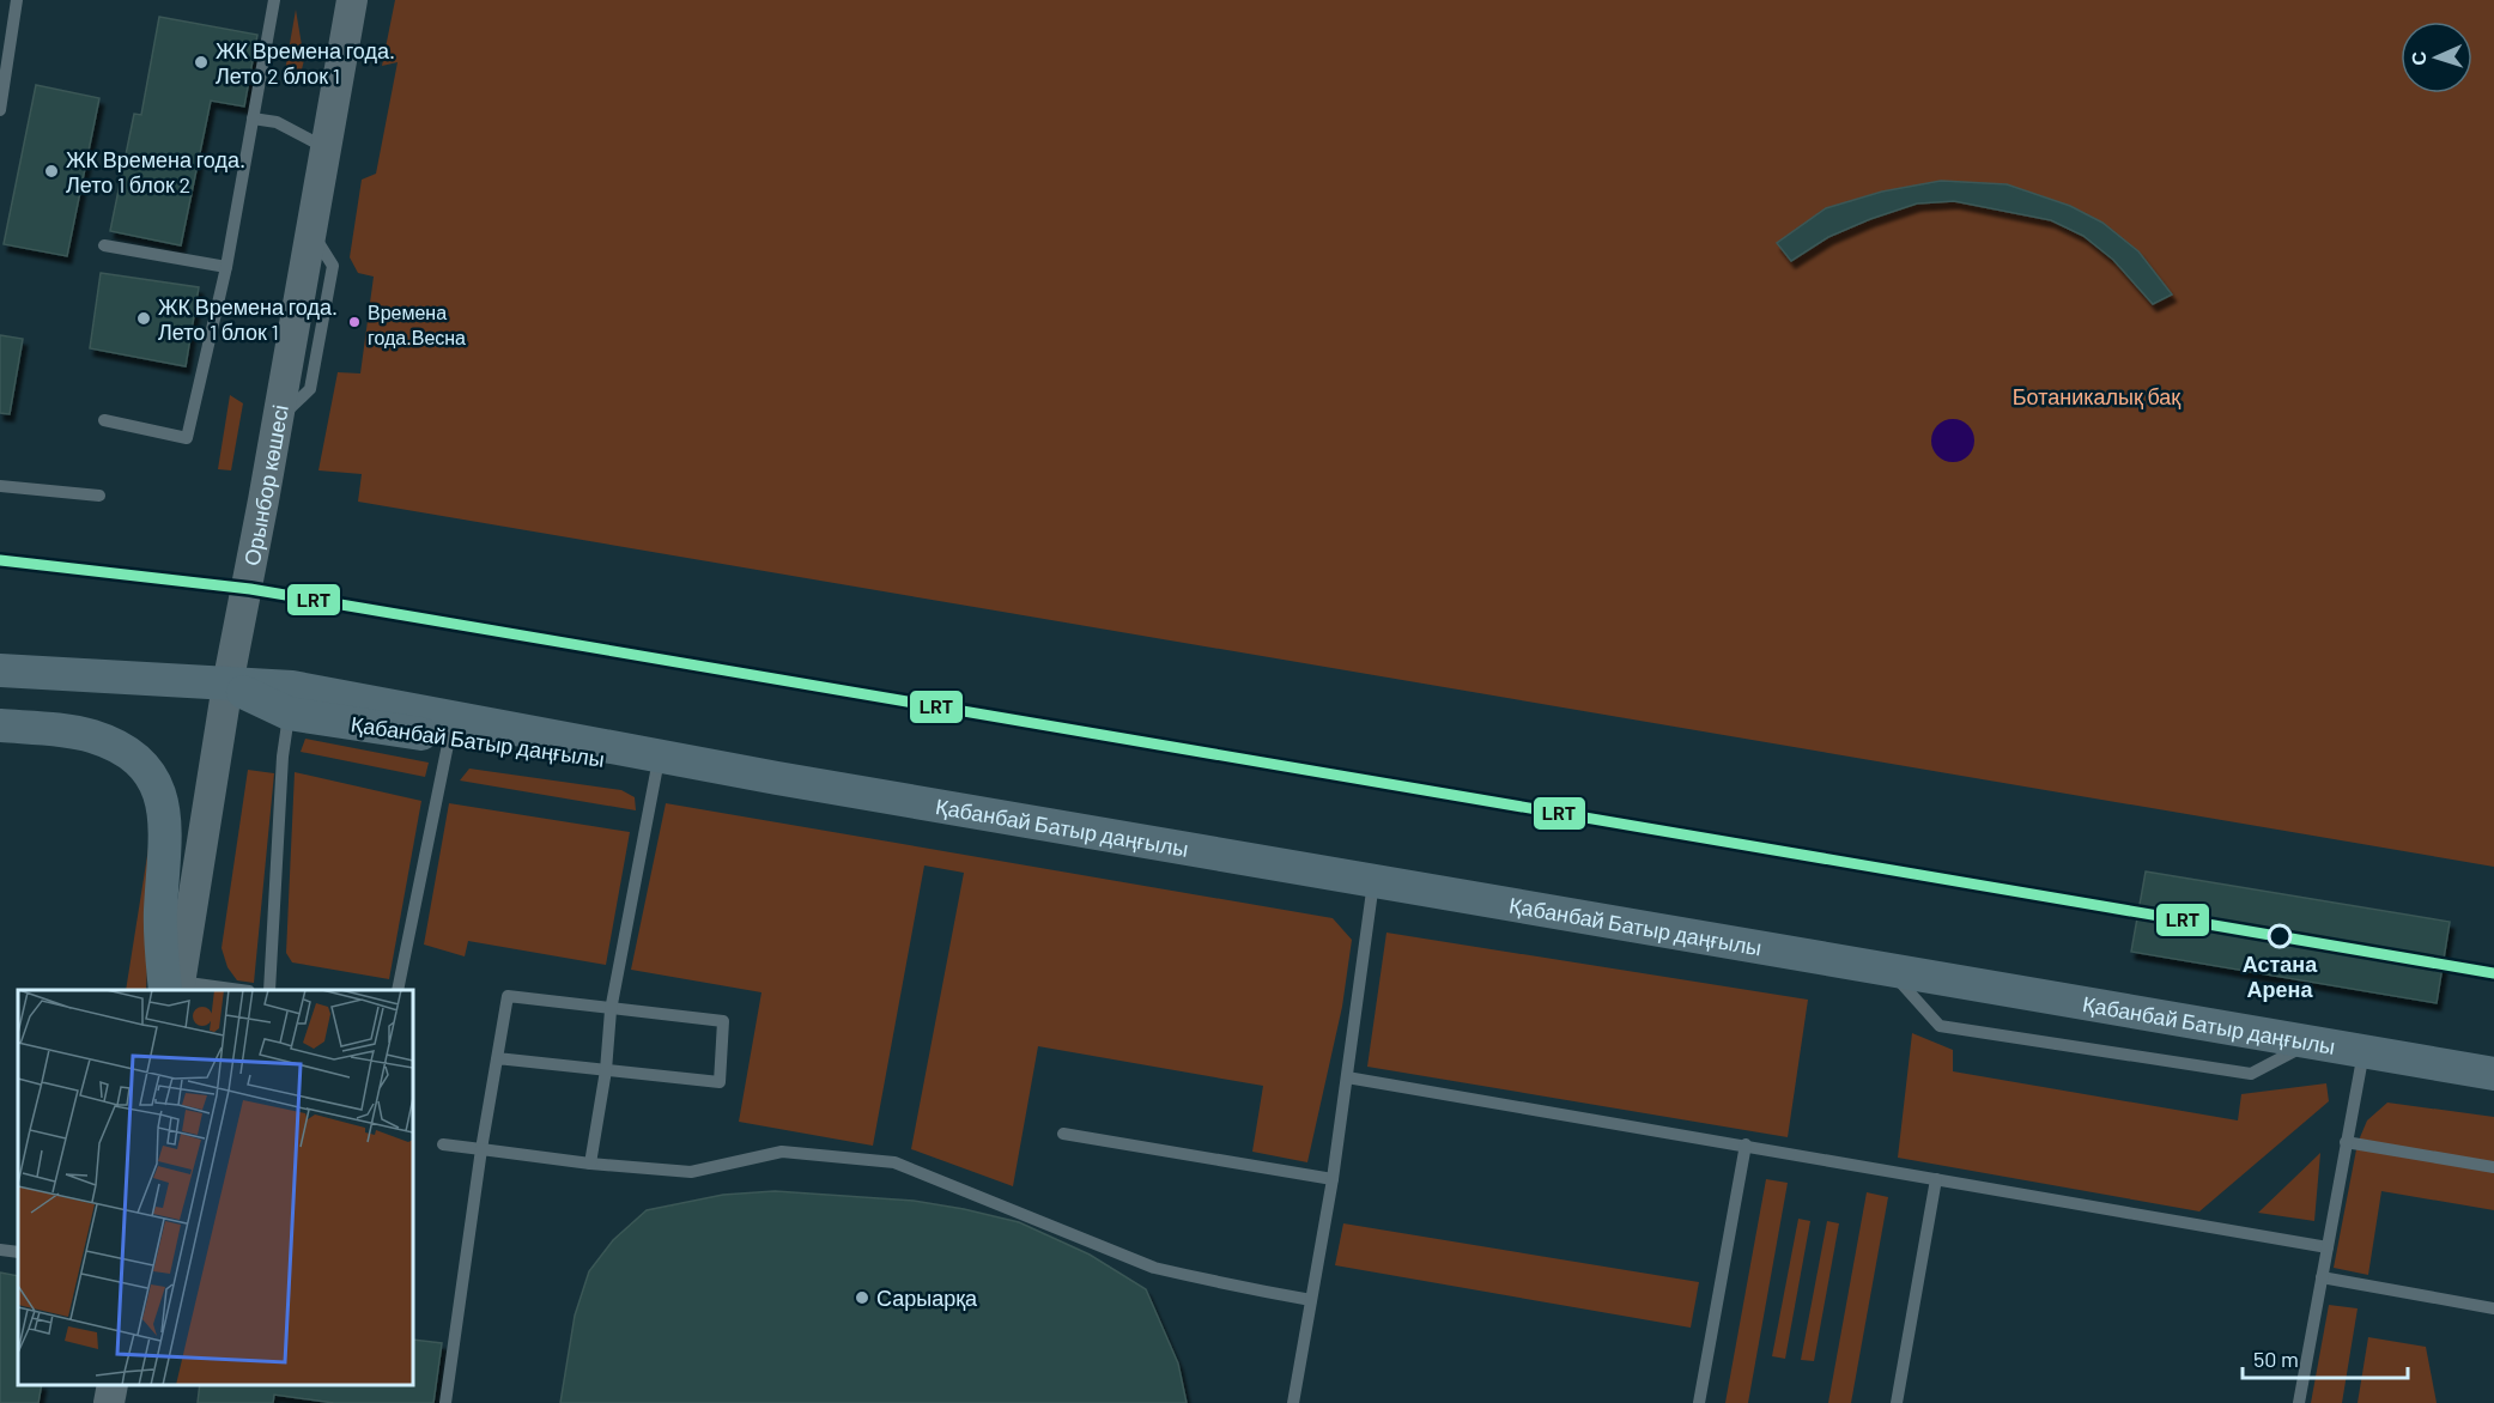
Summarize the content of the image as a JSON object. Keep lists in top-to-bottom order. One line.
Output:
{"streets":{"main road":["Қабанбай Батыр даңғылы"],"street":["Орынбор көшесі"]},"crossings":[["Орынбор көшесі","Қабанбай Батыр даңғылы"]],"parks":["Ботаникалық бақ"],"places":["ЖК Времена года. Лето 2 блок 1","ЖК Времена года. Лето 1 блок 2","ЖК Времена года. Лето 1 блок 1","Времена года.Весна","Астана Арена","Сарыарқа"],"lines":["transit line LRT"],"scale_bar":"50 m","north":"left"}
